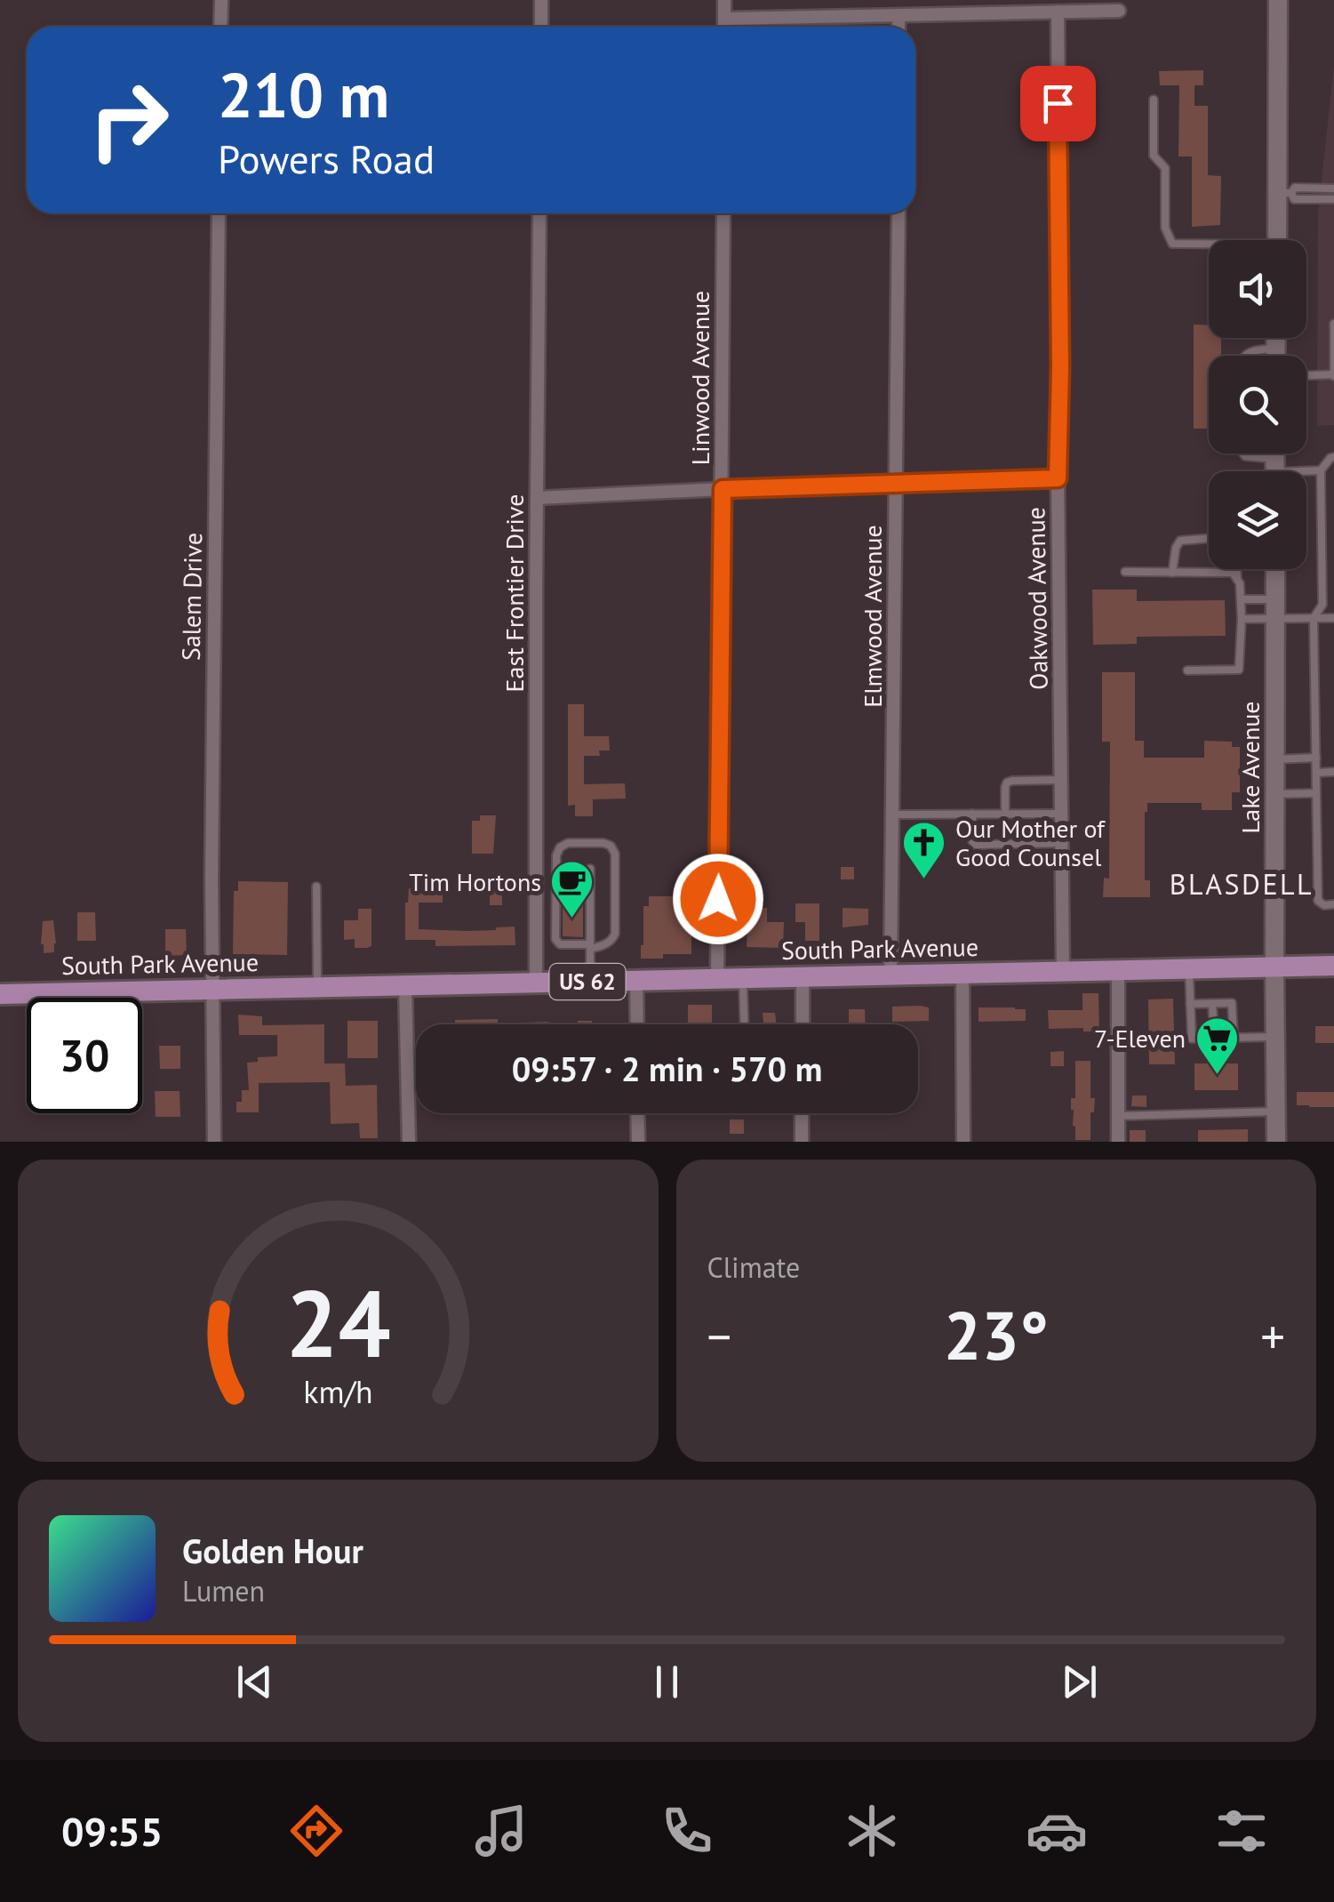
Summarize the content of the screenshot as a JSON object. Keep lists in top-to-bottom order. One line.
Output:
{"streets":{"main road":["South Park Avenue","US 62"],"street":["Linwood Avenue","East Frontier Drive","Salem Drive","Oakwood Avenue","Elmwood Avenue","Lake Avenue"]},"crossings":[["Linwood Avenue","South Park Avenue"],["East Frontier Drive","South Park Avenue"],["Salem Drive","South Park Avenue"],["Oakwood Avenue","South Park Avenue"],["Elmwood Avenue","South Park Avenue"],["Lake Avenue","South Park Avenue"]],"districts":["BLASDELL"],"places":{"church":["Our Mother of Good Counsel"],"cafe":["Tim Hortons"],"supermarket":["7-Eleven"]},"page":{"turn":["210 m","Powers Road"],"limit":"30","trip":"09:57 · 2 min · 570 m","tile":"Climate","heat":["−","23°","+"],"song":["Golden Hour","Lumen"],"tabs":"09:55","gauge":["24","km/h"]}}
